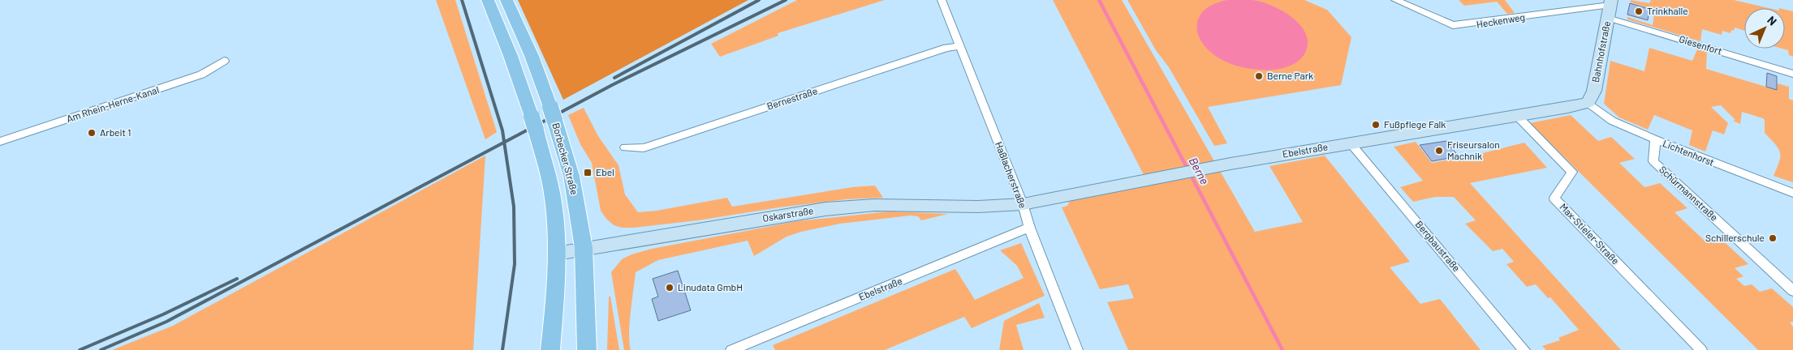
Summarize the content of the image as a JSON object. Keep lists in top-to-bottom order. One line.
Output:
{"streets":{"main road":["Borbecker Straße"],"street":["Heckenweg","Giesenfort","Bahnhofstraße","Bernestraße","Am Rhein-Herne-Kanal","Ebelstraße","Lichtenhorst","Haßlacherstraße","Schürmannstraße","Oskarstraße","Max-Stieler-Straße","Bergbaustraße"]},"crossings":[["Heckenweg","Giesenfort"],["Heckenweg","Bahnhofstraße"],["Giesenfort","Bahnhofstraße"],["Bahnhofstraße","Ebelstraße"],["Bahnhofstraße","Lichtenhorst"],["Bernestraße","Haßlacherstraße"],["Ebelstraße","Lichtenhorst"],["Ebelstraße","Haßlacherstraße"],["Ebelstraße","Oskarstraße"],["Ebelstraße","Max-Stieler-Straße"],["Ebelstraße","Bergbaustraße"],["Lichtenhorst","Schürmannstraße"],["Borbecker Straße","Oskarstraße"],["Haßlacherstraße","Oskarstraße"]],"water":["Berne"],"places":{"other":["Trinkhalle","Berne Park","Fußpflege Falk","Arbeit 1","Friseursalon Machnik","Schillerschule","Linudata GmbH"],"transit":["Ebel"]},"north":"top right"}
